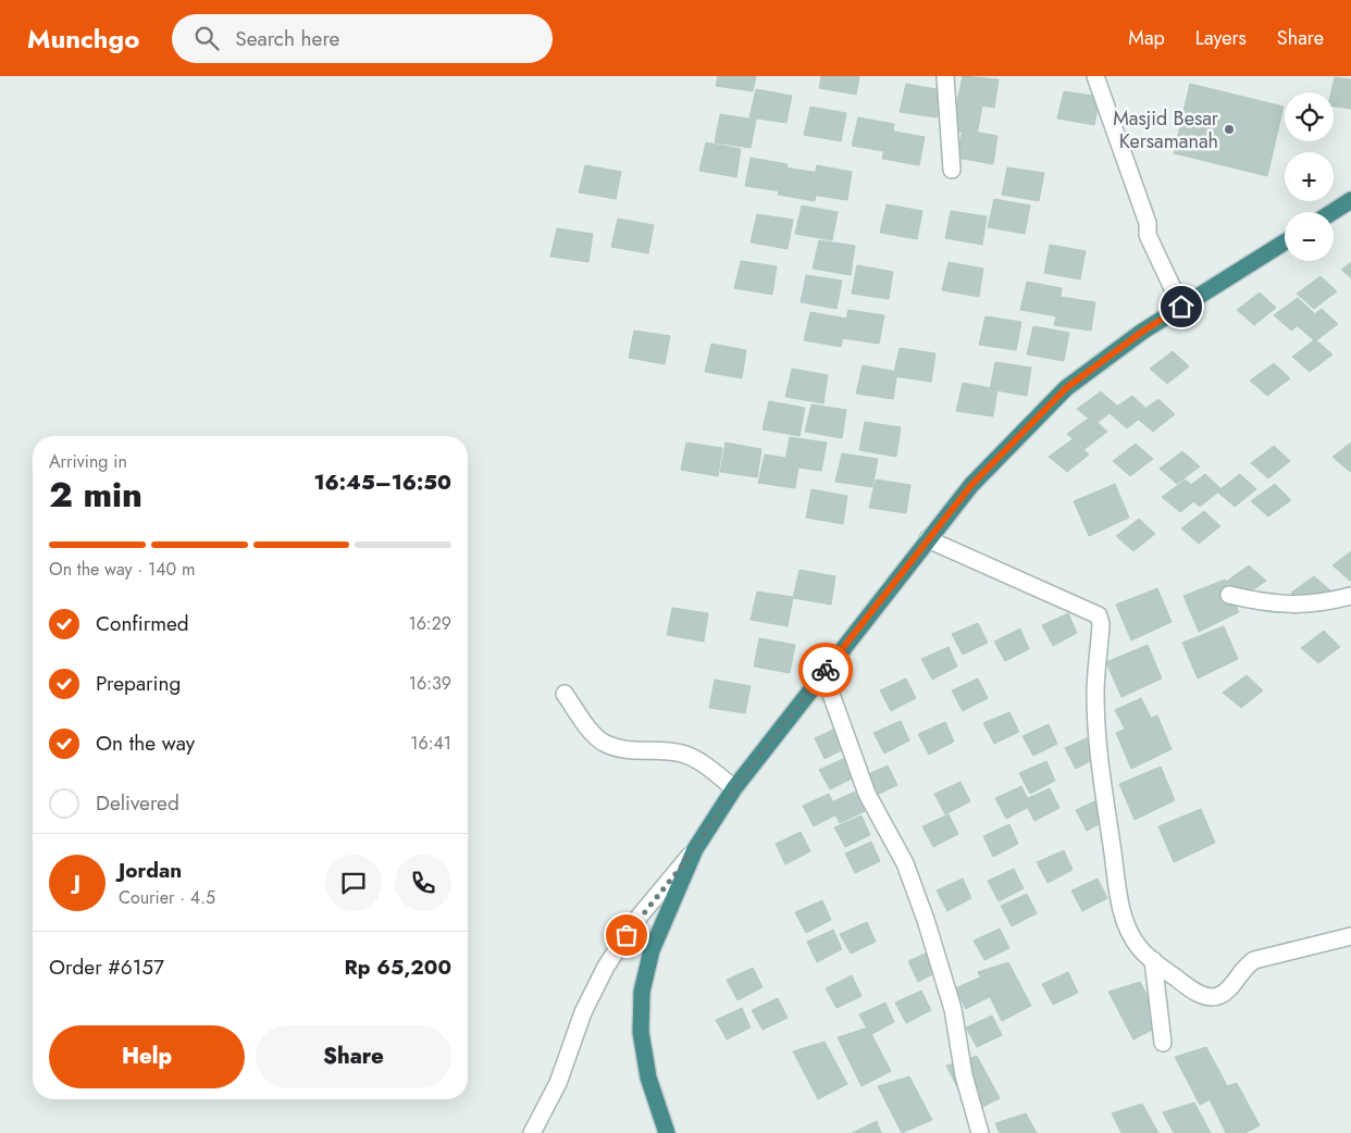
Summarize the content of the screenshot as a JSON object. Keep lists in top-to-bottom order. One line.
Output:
{"places":["Masjid Besar Kersamanah"],"page":{"header":"Munchgo","search":"Search here","nav":["Map","Layers","Share"],"map_buttons":["+","−"],"heading":["2 min","Arriving in","16:45–16:50"],"panel":["Jordan","Courier · 4.5","Order #6157","Rp 65,200"],"bar":"On the way · 140 m","list":[["Confirmed","16:29"],["Preparing","16:39"],["On the way","16:41"],"Delivered"],"round":"J","buttons":["Help","Share"]}}
